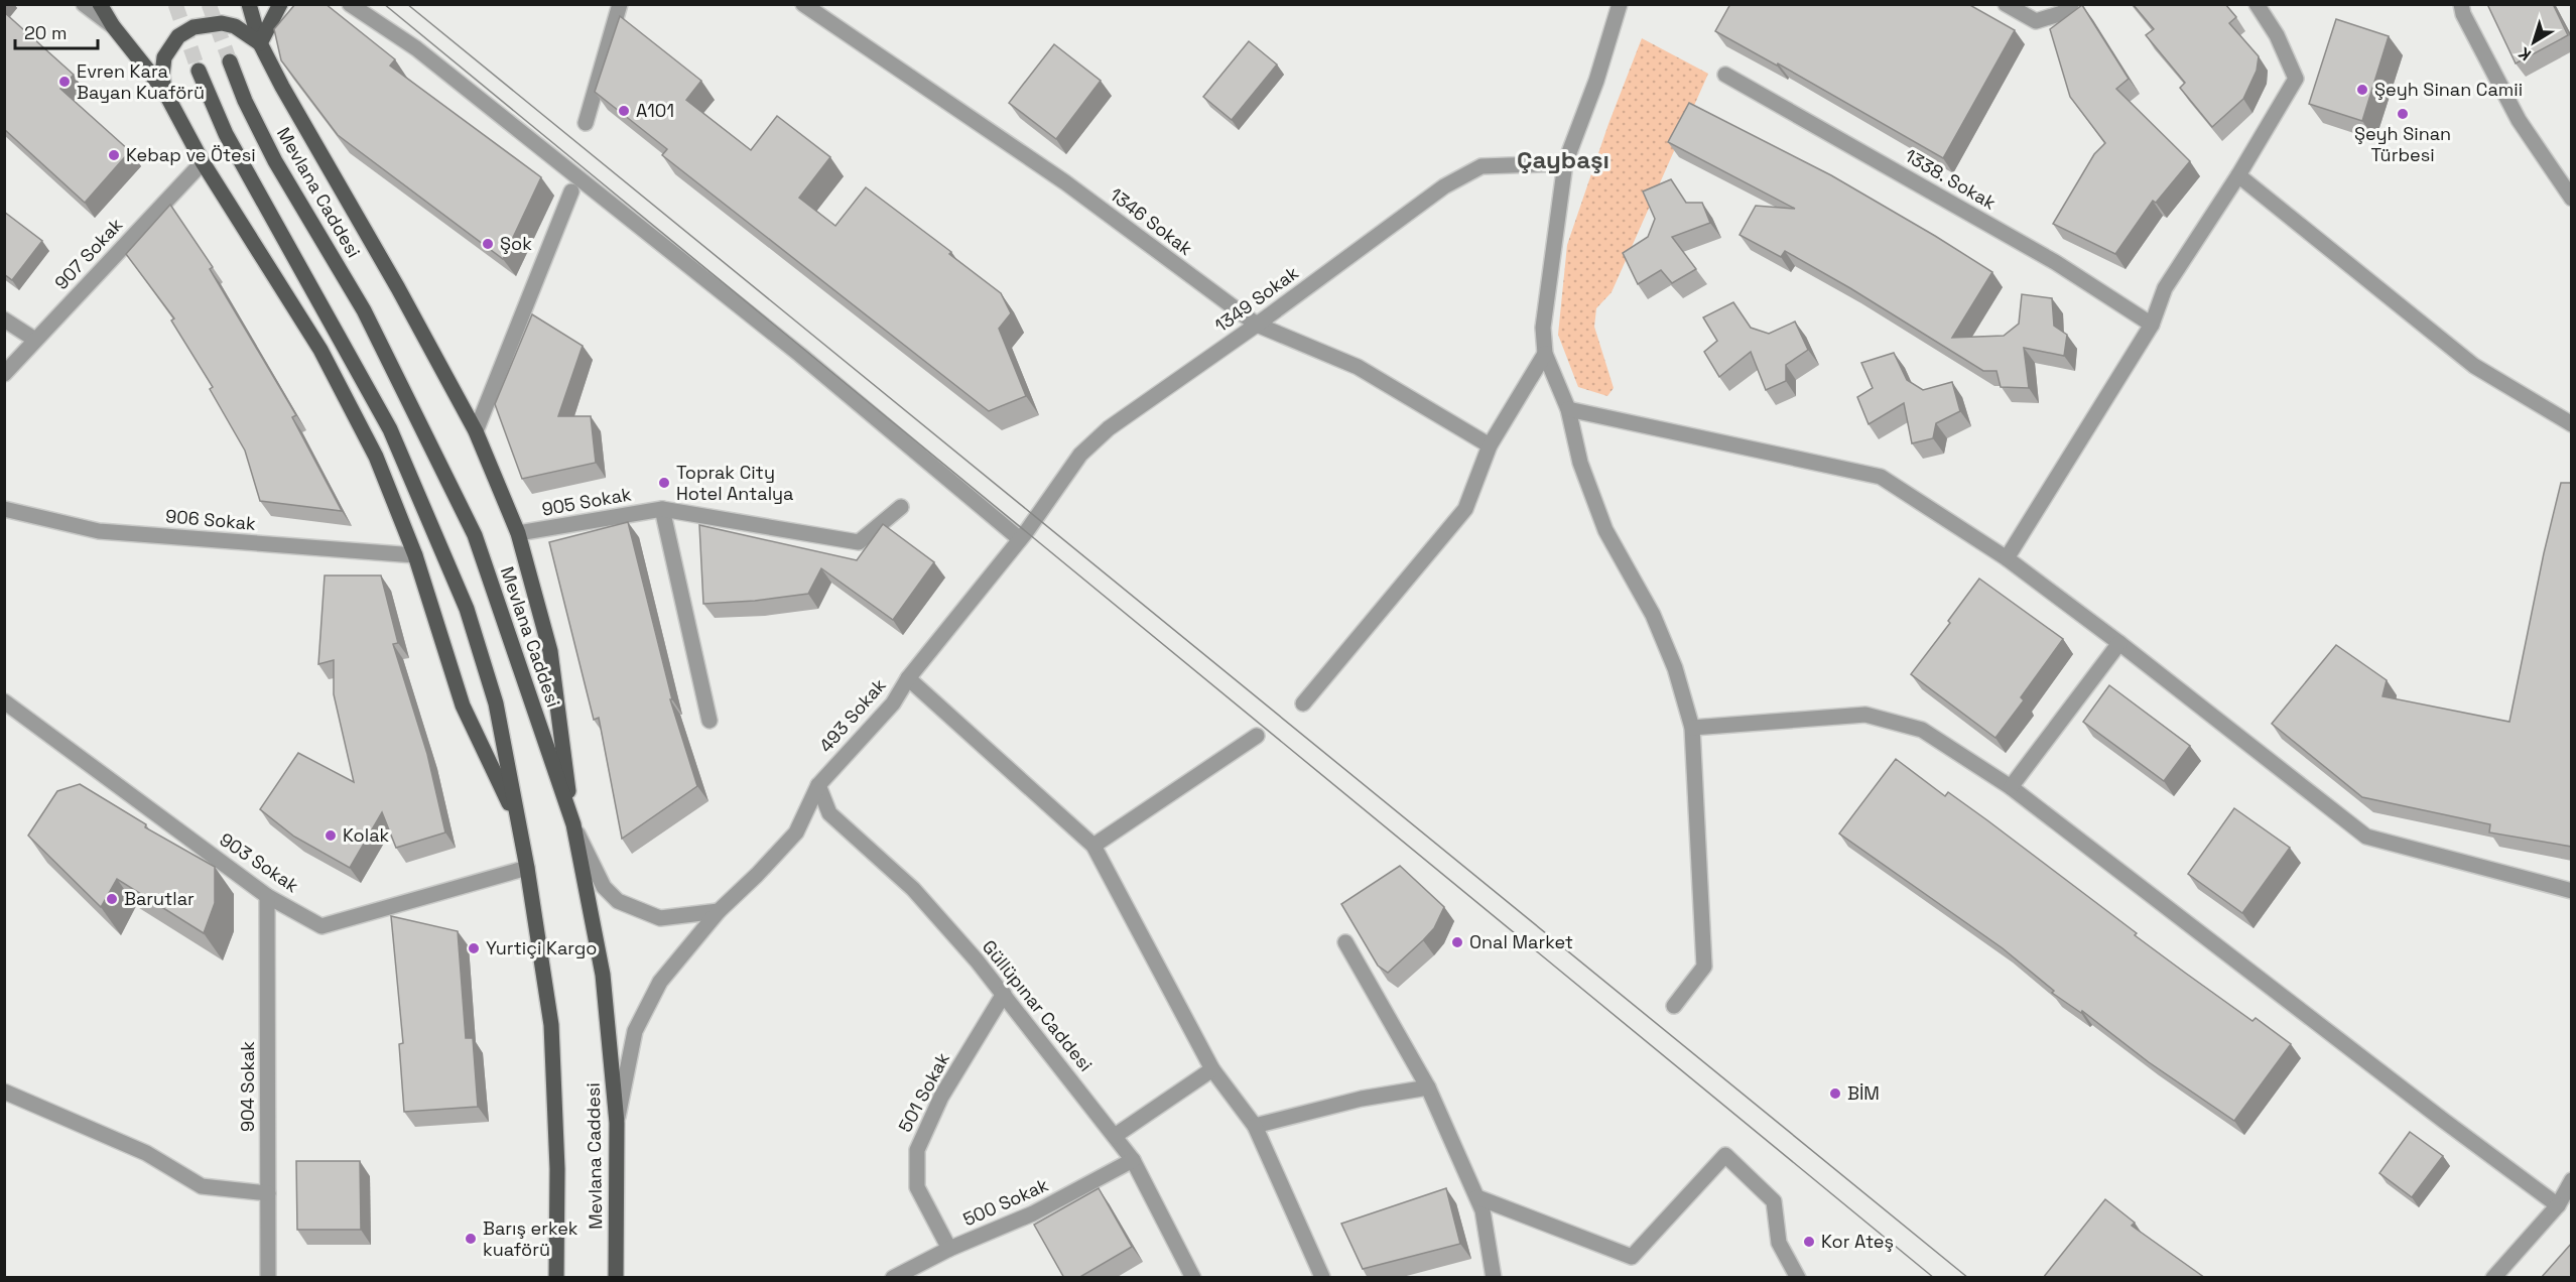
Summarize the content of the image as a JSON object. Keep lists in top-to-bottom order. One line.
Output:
{"streets":{"main road":["Mevlana Caddesi"],"street":["1338. Sokak","1346 Sokak","907 Sokak","1349 Sokak","905 Sokak","906 Sokak","493 Sokak","903 Sokak","Güllüpınar Caddesi","904 Sokak","501 Sokak","500 Sokak"]},"crossings":[["Mevlana Caddesi","493 Sokak"],["Mevlana Caddesi","903 Sokak"],["1346 Sokak","1349 Sokak"],["1349 Sokak","493 Sokak"],["493 Sokak","Güllüpınar Caddesi"],["903 Sokak","904 Sokak"],["Güllüpınar Caddesi","501 Sokak"],["Güllüpınar Caddesi","500 Sokak"],["501 Sokak","500 Sokak"]],"districts":["Çaybaşı"],"places":["Evren Kara Bayan Kuaförü","Şeyh Sinan Camii","A101","Şeyh Sinan Türbesi","Kebap ve Ötesi","Şok","Toprak City Hotel Antalya","Kolak","Barutlar","Onal Market","Yurtiçi Kargo","BİM","Barış erkek kuaförü","Kor Ateş"],"scale_bar":"20 m","north":"bottom left"}
